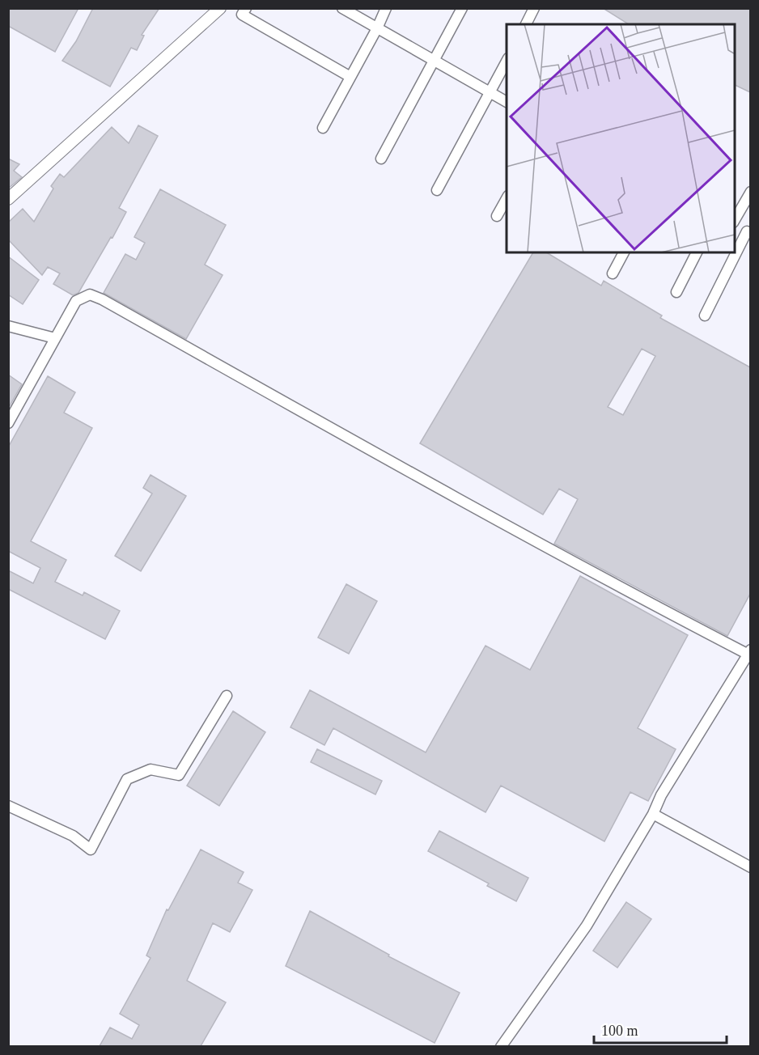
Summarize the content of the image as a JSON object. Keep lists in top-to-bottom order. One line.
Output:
{"scale_bar":"100 m"}
